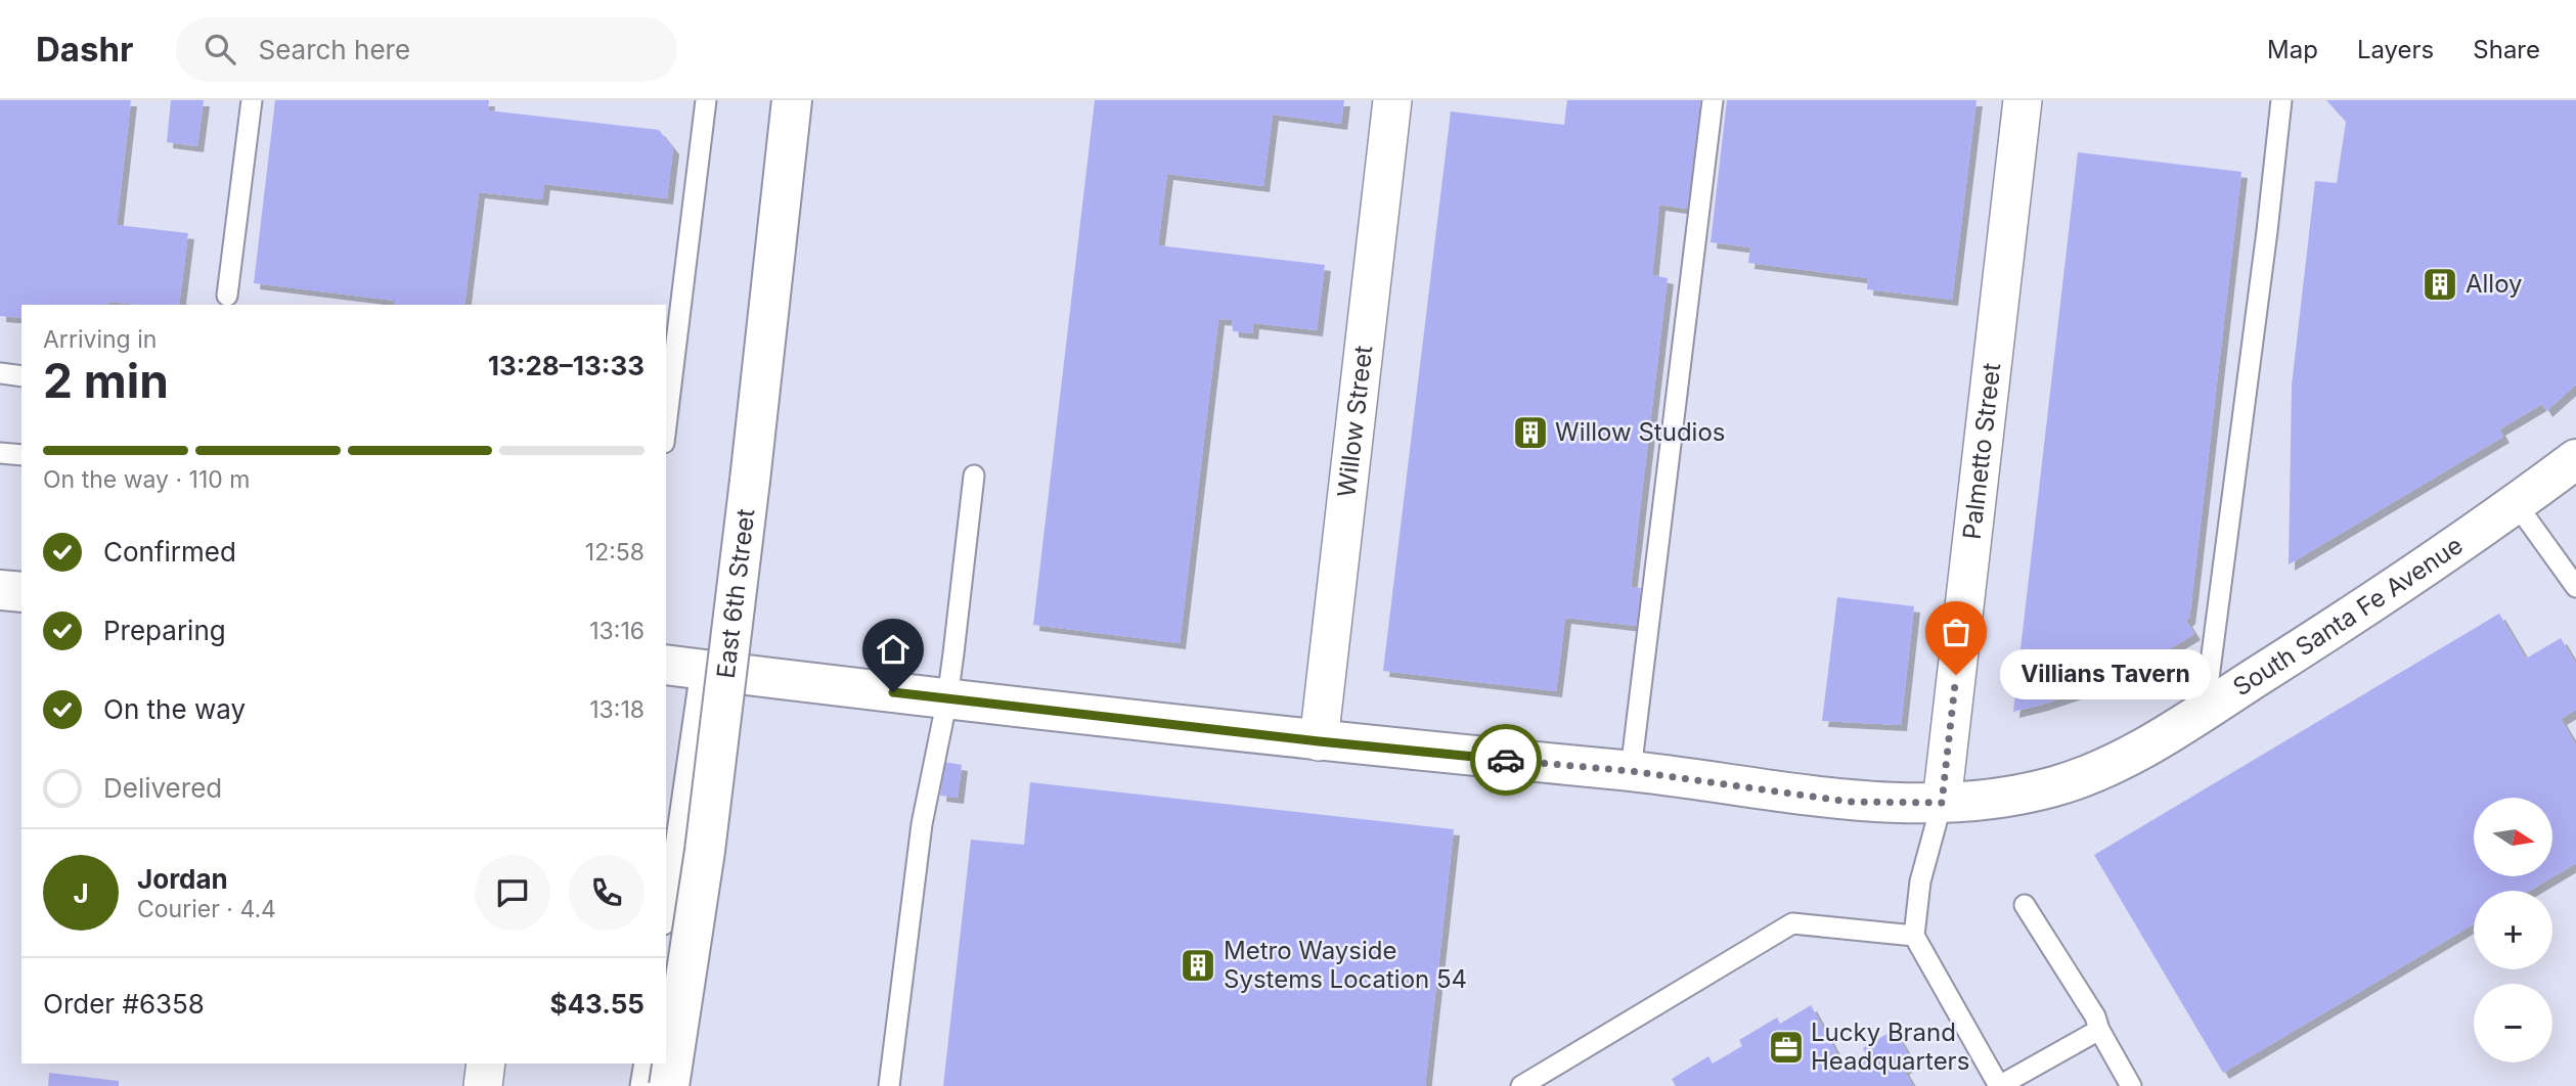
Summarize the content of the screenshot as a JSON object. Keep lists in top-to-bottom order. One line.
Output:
{"streets":{"street":["Willow Street","Palmetto Street","East 6th Street","South Santa Fe Avenue"]},"crossings":[["Willow Street","South Santa Fe Avenue"],["Palmetto Street","South Santa Fe Avenue"]],"places":{"building":["Alloy","Willow Studios","Metro Wayside Systems Location 54"],"other":["Villians Tavern"],"office":["Lucky Brand Headquarters"]},"north":"right","page":{"header":"Dashr","search":"Search here","nav":["Map","Layers","Share"],"heading":["2 min","Arriving in","13:28–13:33"],"panel":["Jordan","Courier · 4.4","Order #6358","$43.55"],"bar":"On the way · 110 m","list":[["Confirmed","12:58"],["Preparing","13:16"],["On the way","13:18"],"Delivered"],"bubble":"Villians Tavern","map_buttons":["+","−"],"round":"J"}}
